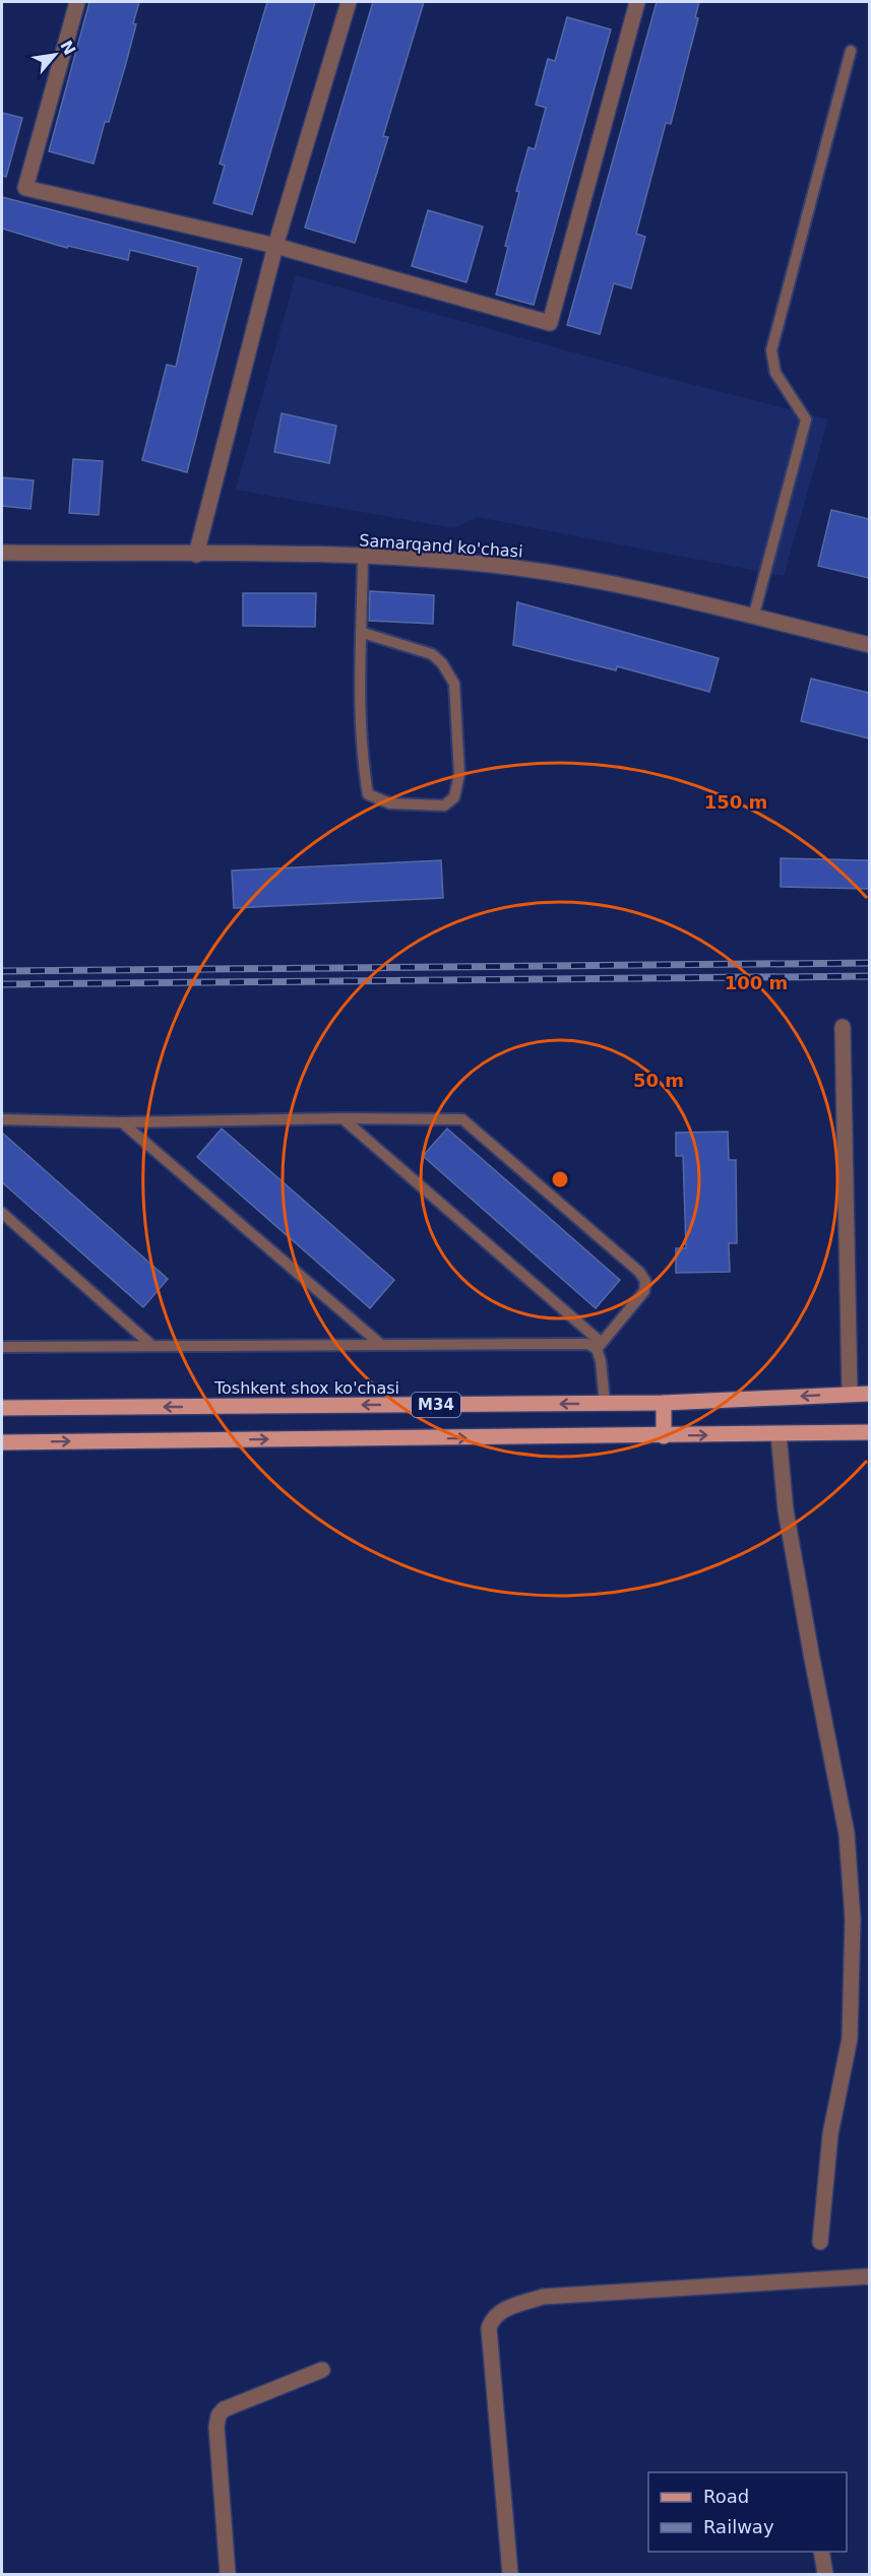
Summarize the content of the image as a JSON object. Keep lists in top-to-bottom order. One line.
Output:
{"streets":{"main road":["Toshkent shox ko'chasi","M34"],"street":["Samarqand ko'chasi"]},"legend":["Road","Railway"],"north":"top right","rings":["150 m","100 m","50 m"]}
